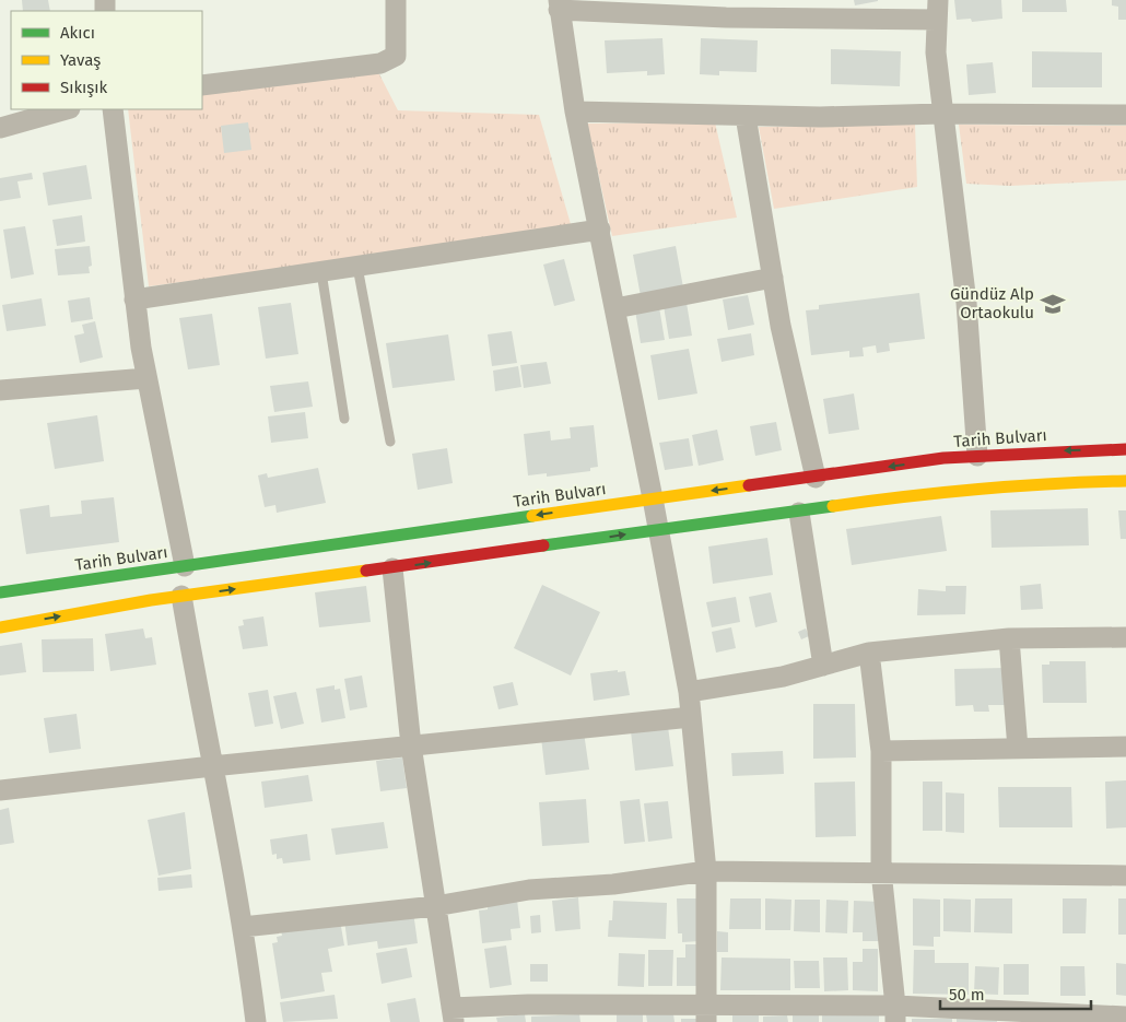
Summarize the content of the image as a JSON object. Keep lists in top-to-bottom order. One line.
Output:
{"streets":{"main road":["Tarih Bulvarı"]},"places":{"school or university":["Gündüz Alp Ortaokulu"]},"legend":["Akıcı","Yavaş","Sıkışık"],"scale_bar":"50 m"}
